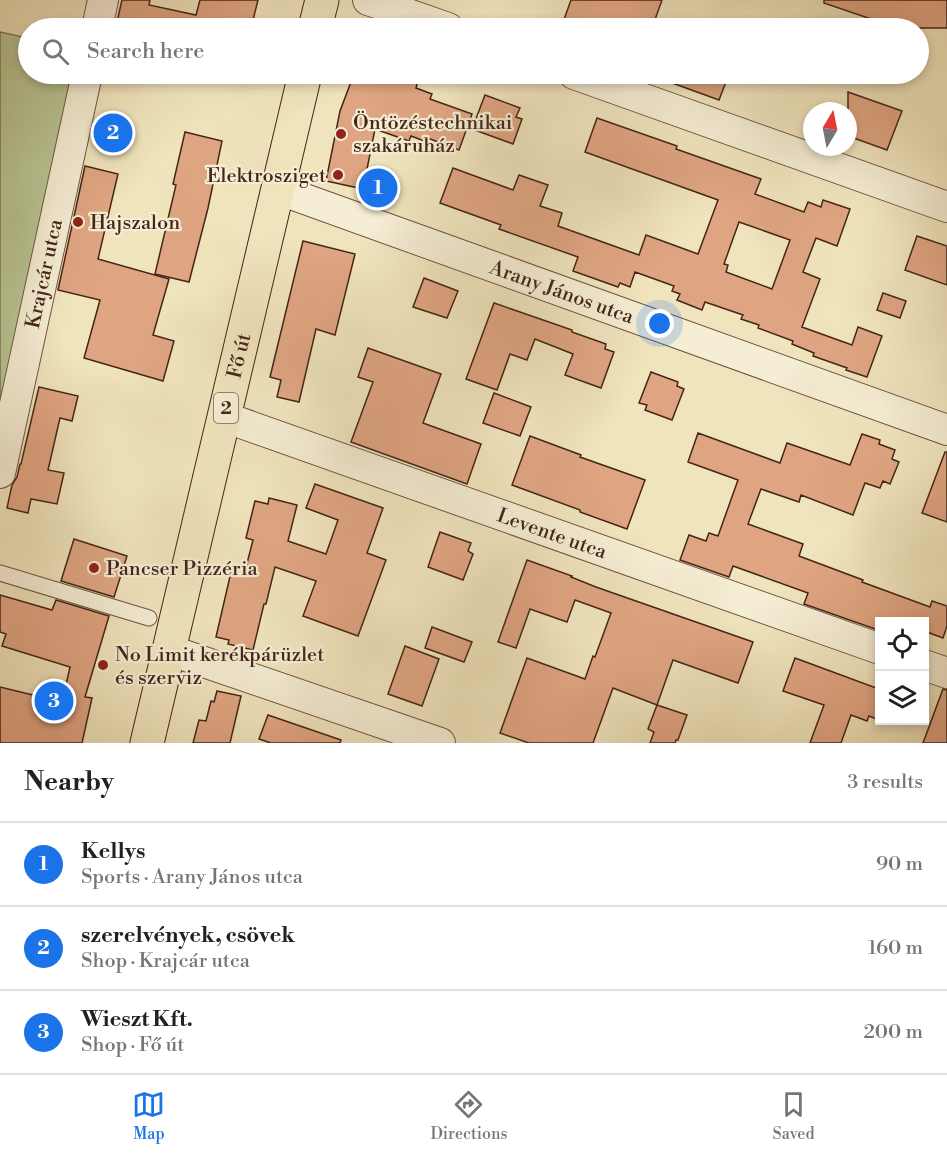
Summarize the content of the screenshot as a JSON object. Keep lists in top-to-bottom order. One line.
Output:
{"streets":{"main road":["Fő út","2"],"street":["Krajcár utca","Arany János utca","Levente utca"]},"crossings":[["Arany János utca","Fő út"],["Fő út","Levente utca"]],"places":["Öntözéstechnikai szakáruház","Elektrosziget","Hajszalon","Pancser Pizzéria","No Limit kerékpárüzlet és szerviz"],"north":"top","page":{"search":"Search here","pins":["2","1","3"],"heading":["Nearby","3 results"],"list":[{"mark":"1","name":"Kellys","note":"Sports · Arany János utca","value":"90 m"},{"mark":"2","name":"szerelvények, csövek","note":"Shop · Krajcár utca","value":"160 m"},{"mark":"3","name":"Wieszt Kft.","note":"Shop · Fő út","value":"200 m"}],"nav":["Map","Directions","Saved"]}}
